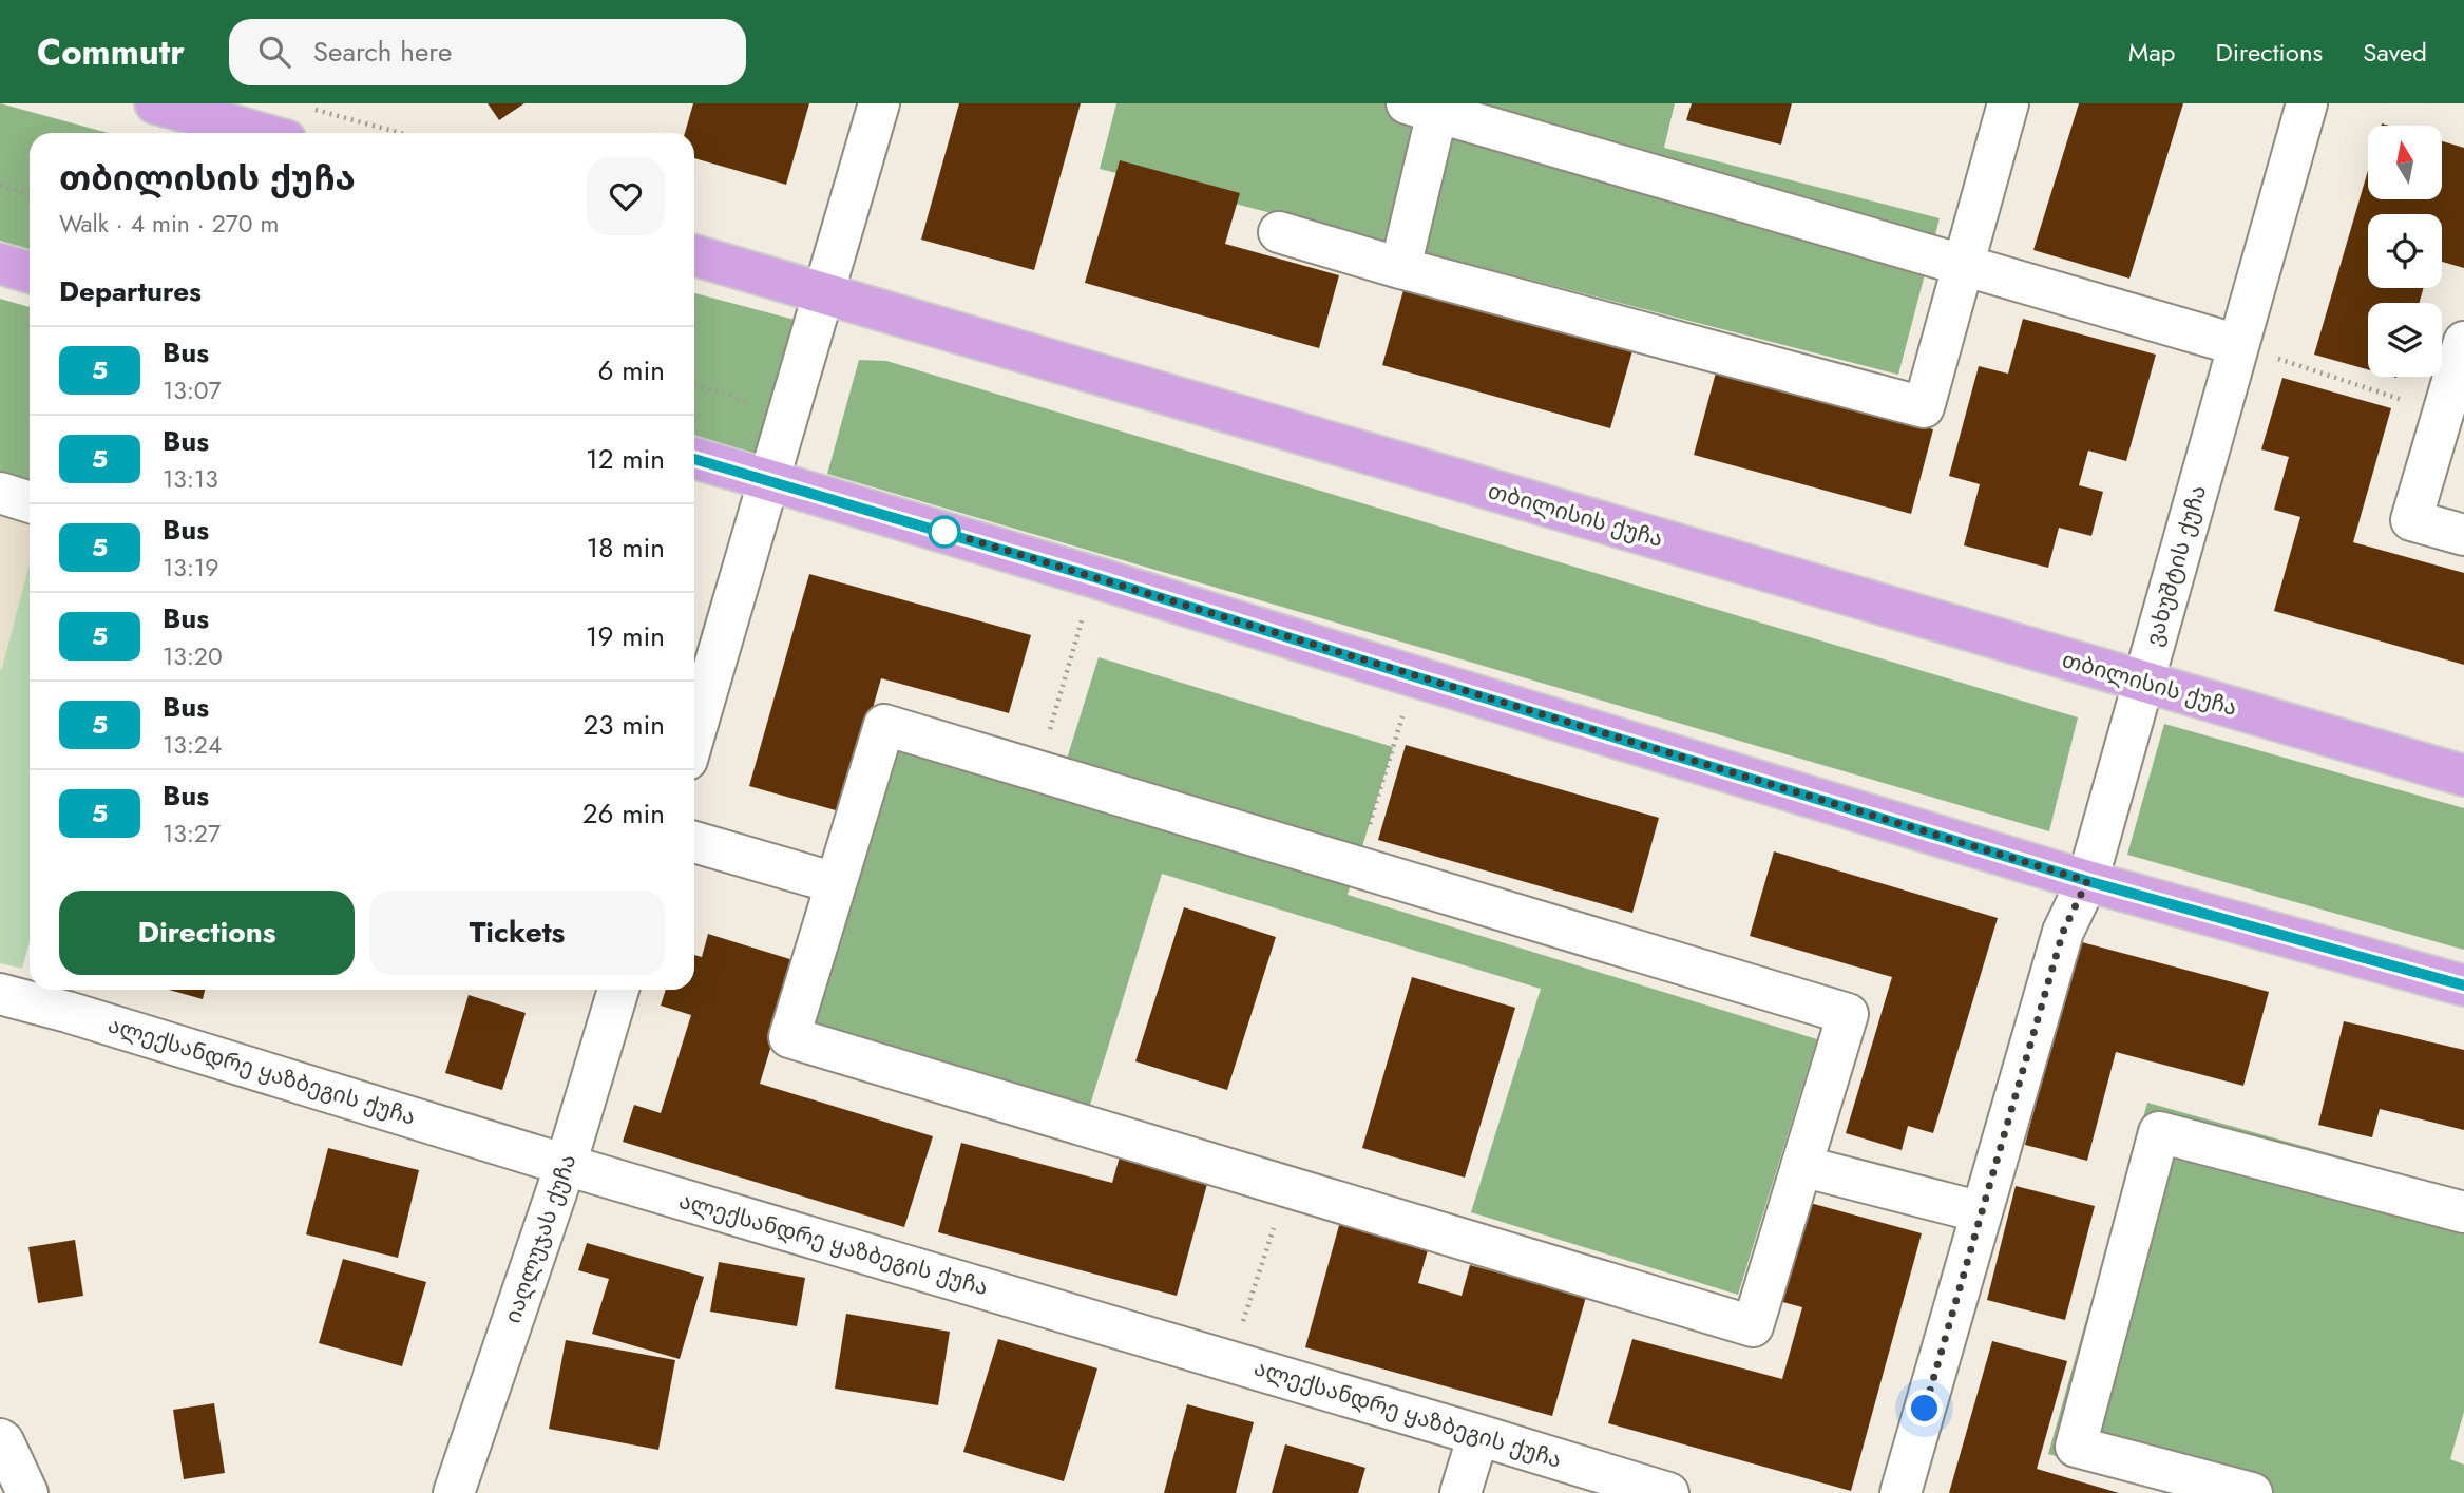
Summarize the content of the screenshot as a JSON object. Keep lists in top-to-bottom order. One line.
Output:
{"streets":{"main road":["თბილისის ქუჩა"],"street":["ვახუშტის ქუჩა","ალექსანდრე ყაზბეგის ქუჩა","იაღლუჯას ქუჩა"]},"crossings":[["თბილისის ქუჩა","ვახუშტის ქუჩა"],["ალექსანდრე ყაზბეგის ქუჩა","იაღლუჯას ქუჩა"]],"lines":["bus line 5"],"north":"top","page":{"header":"Commutr","search":"Search here","nav":["Map","Directions","Saved"],"heading":[["თბილისის ქუჩა","Walk · 4 min · 270 m"],"Departures"],"list":[{"mark":"5","name":"Bus","note":"13:07","value":"6 min"},{"mark":"5","name":"Bus","note":"13:13","value":"12 min"},{"mark":"5","name":"Bus","note":"13:19","value":"18 min"},{"mark":"5","name":"Bus","note":"13:20","value":"19 min"},{"mark":"5","name":"Bus","note":"13:24","value":"23 min"},{"mark":"5","name":"Bus","note":"13:27","value":"26 min"}],"buttons":["Directions","Tickets"]}}
